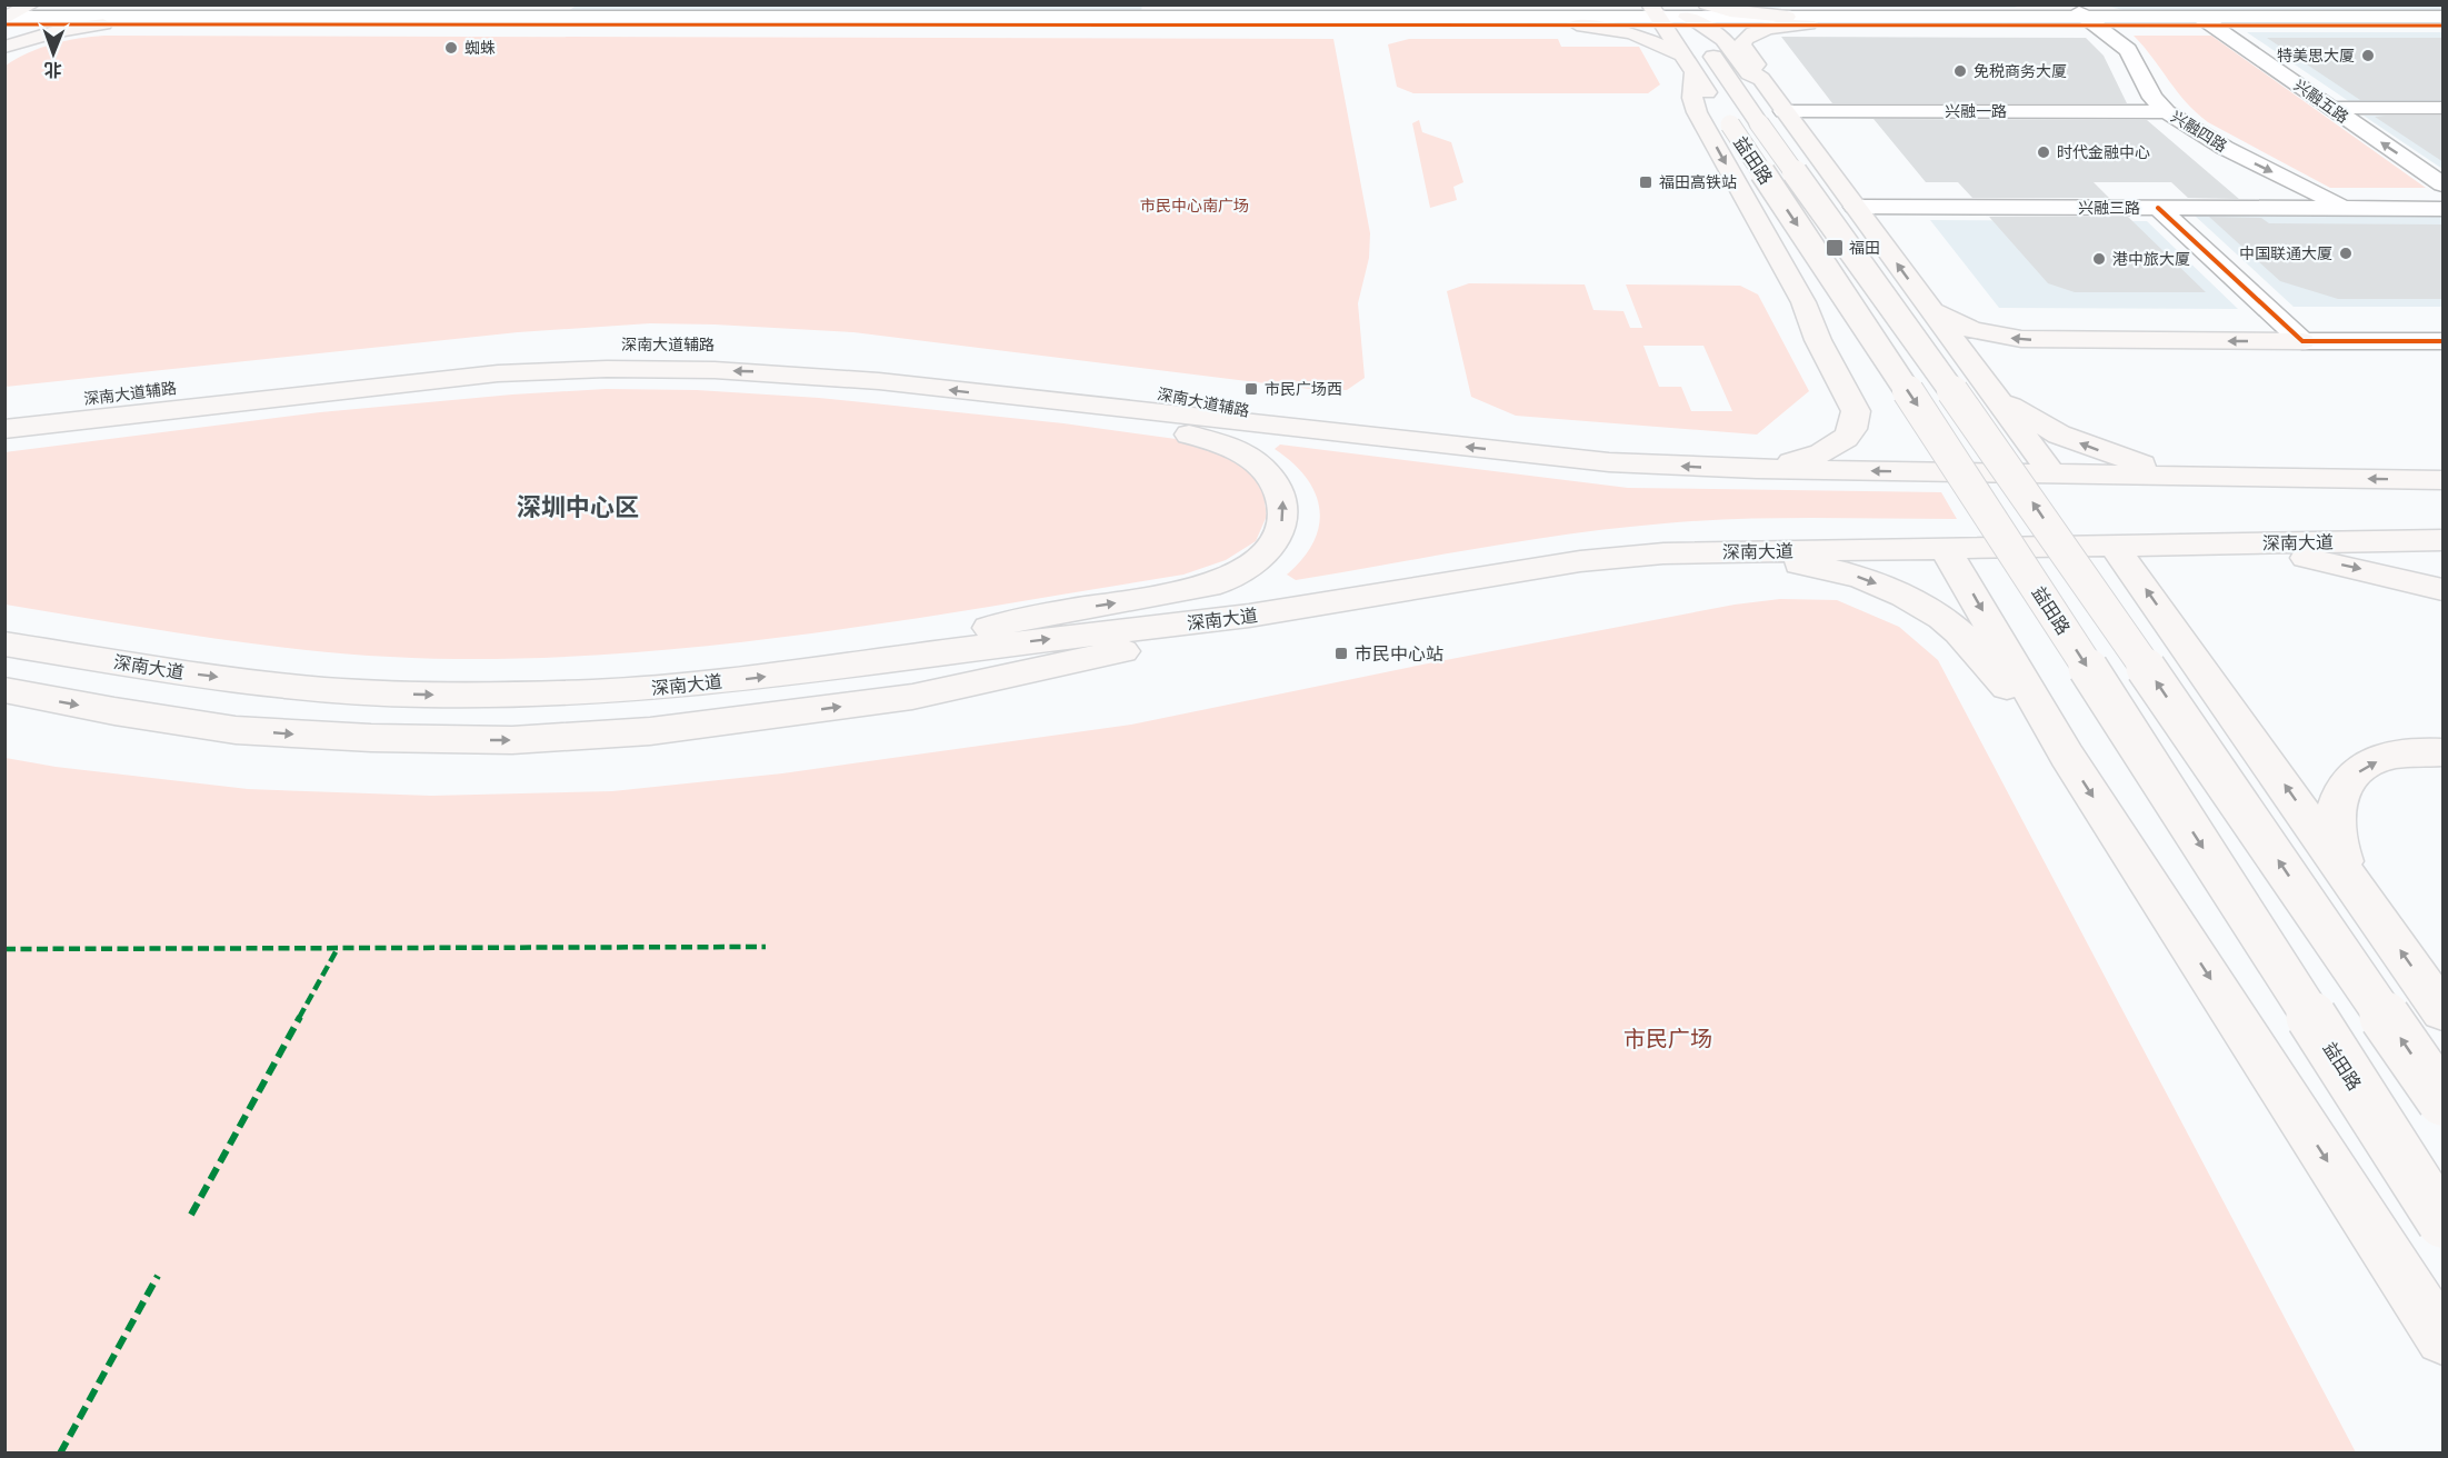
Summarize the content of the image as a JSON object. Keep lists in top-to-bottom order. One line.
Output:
{"streets":{"main road":["益田路","深南大道辅路","深南大道"],"street":["兴融五路","兴融一路","兴融四路","兴融三路"]},"crossings":[["兴融一路","兴融四路"],["兴融一路","益田路"],["兴融四路","兴融三路"]],"districts":["深圳中心区"],"parks":["市民中心南广场","市民广场"],"places":{"other":["蜘蛛","特美思大厦","免税商务大厦","时代金融中心","中国联通大厦","港中旅大厦"],"transit":["福田高铁站","福田","市民广场西","市民中心站"]},"north":"bottom"}
